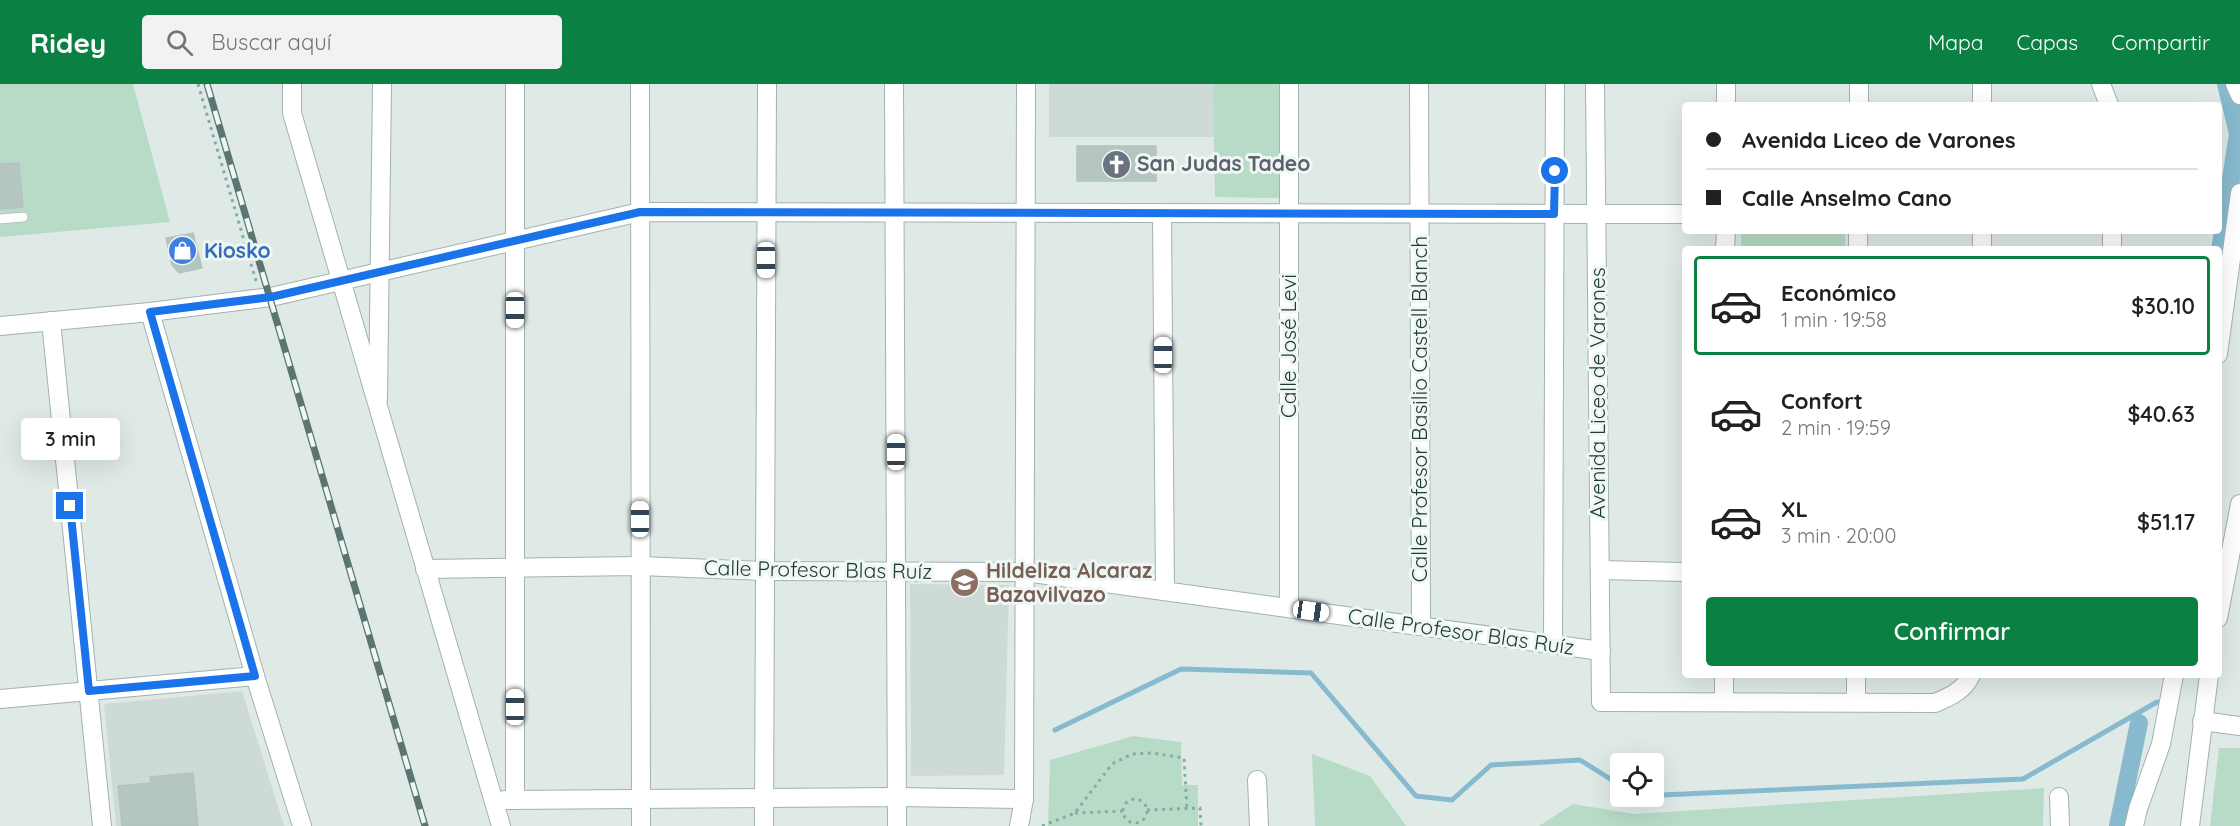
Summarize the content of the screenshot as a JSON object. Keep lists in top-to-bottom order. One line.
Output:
{"streets":{"street":["Calle José Levi","Avenida Liceo de Varones","Calle Profesor Basilio Castell Blanch","Calle Profesor Blas Ruíz"]},"crossings":[["Calle José Levi","Calle Profesor Blas Ruíz"],["Avenida Liceo de Varones","Calle Profesor Blas Ruíz"],["Calle Profesor Basilio Castell Blanch","Calle Profesor Blas Ruíz"]],"places":{"church":["San Judas Tadeo"],"shop":["Kiosko"],"school or university":["Hildeliza Alcaraz Bazavilvazo"]},"page":{"header":"Ridey","search":"Buscar aquí","nav":["Mapa","Capas","Compartir"],"banner":["Avenida Liceo de Varones","Calle Anselmo Cano"],"list":[{"name":"Económico","note":"1 min · 19:58","value":"$30.10"},{"name":"Confort","note":"2 min · 19:59","value":"$40.63"},{"name":"XL","note":"3 min · 20:00","value":"$51.17"}],"bubble":"3 min","buttons":"Confirmar"}}
